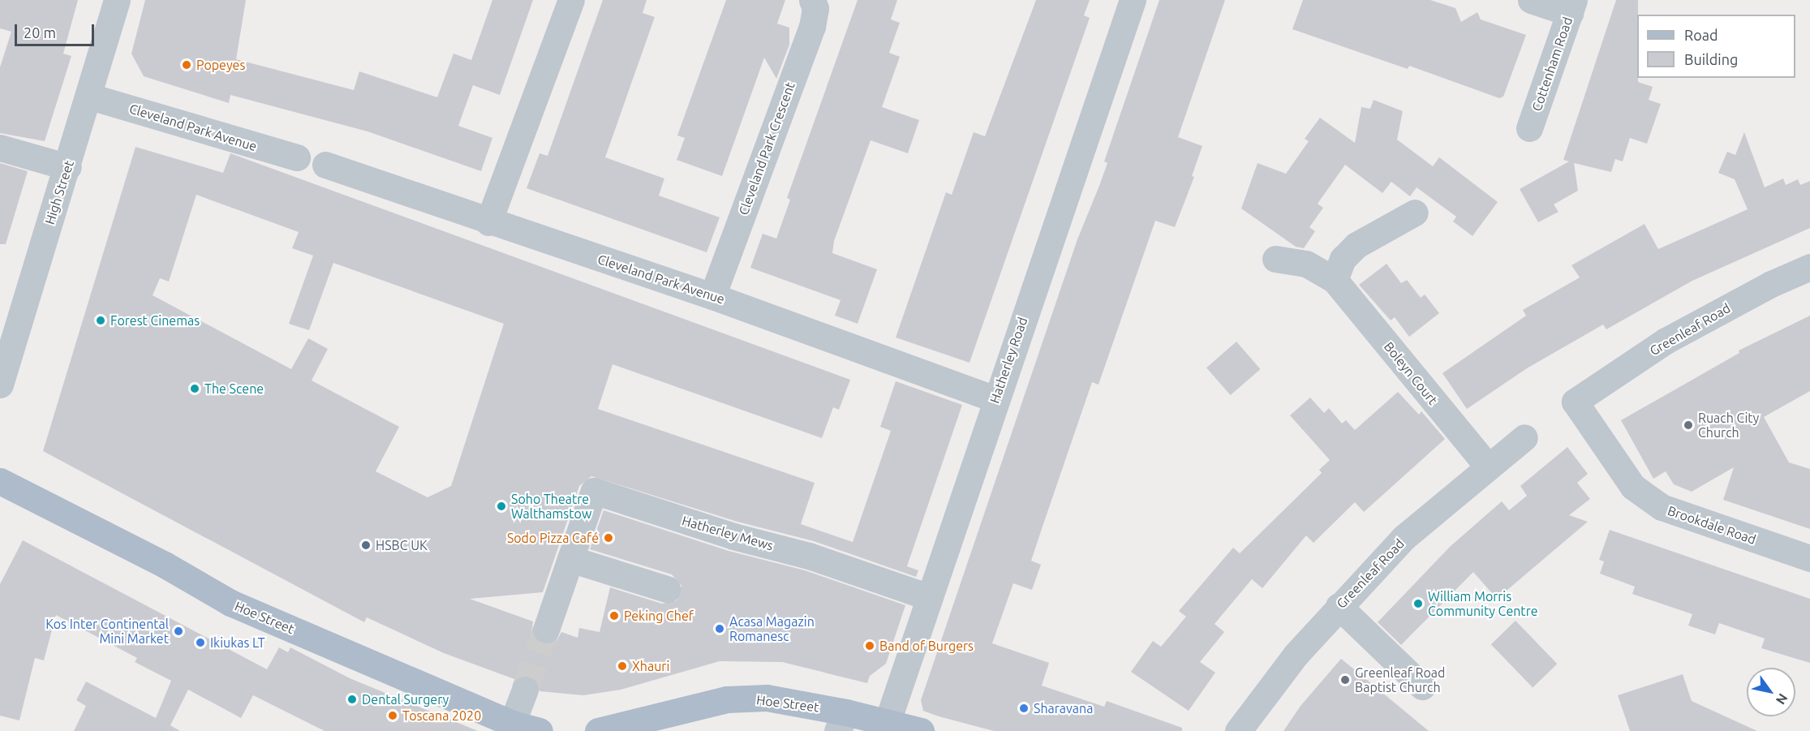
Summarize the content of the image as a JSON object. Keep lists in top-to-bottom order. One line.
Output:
{"streets":{"main road":["Hoe Street"],"street":["Cottenham Road","Cleveland Park Avenue","Cleveland Park Crescent","High Street","Greenleaf Road","Hatherley Road","Boleyn Court","Brookdale Road","Hatherley Mews"]},"crossings":[["Cleveland Park Avenue","Cleveland Park Crescent"],["Cleveland Park Avenue","High Street"],["Cleveland Park Avenue","Hatherley Road"],["Greenleaf Road","Boleyn Court"],["Greenleaf Road","Brookdale Road"],["Hatherley Road","Hatherley Mews"],["Hatherley Road","Hoe Street"]],"places":["Popeyes","Forest Cinemas","The Scene","Ruach City Church","Soho Theatre Walthamstow","Sodo Pizza Café","HSBC UK","William Morris Community Centre","Peking Chef","Acasa Magazin Romanesc","Kos Inter Continental Mini Market","Ikiukas LT","Band of Burgers","Xhauri","Greenleaf Road Baptist Church","Dental Surgery","Sharavana","Toscana 2020"],"legend":["Road","Building"],"scale_bar":"20 m","north":"bottom right"}
